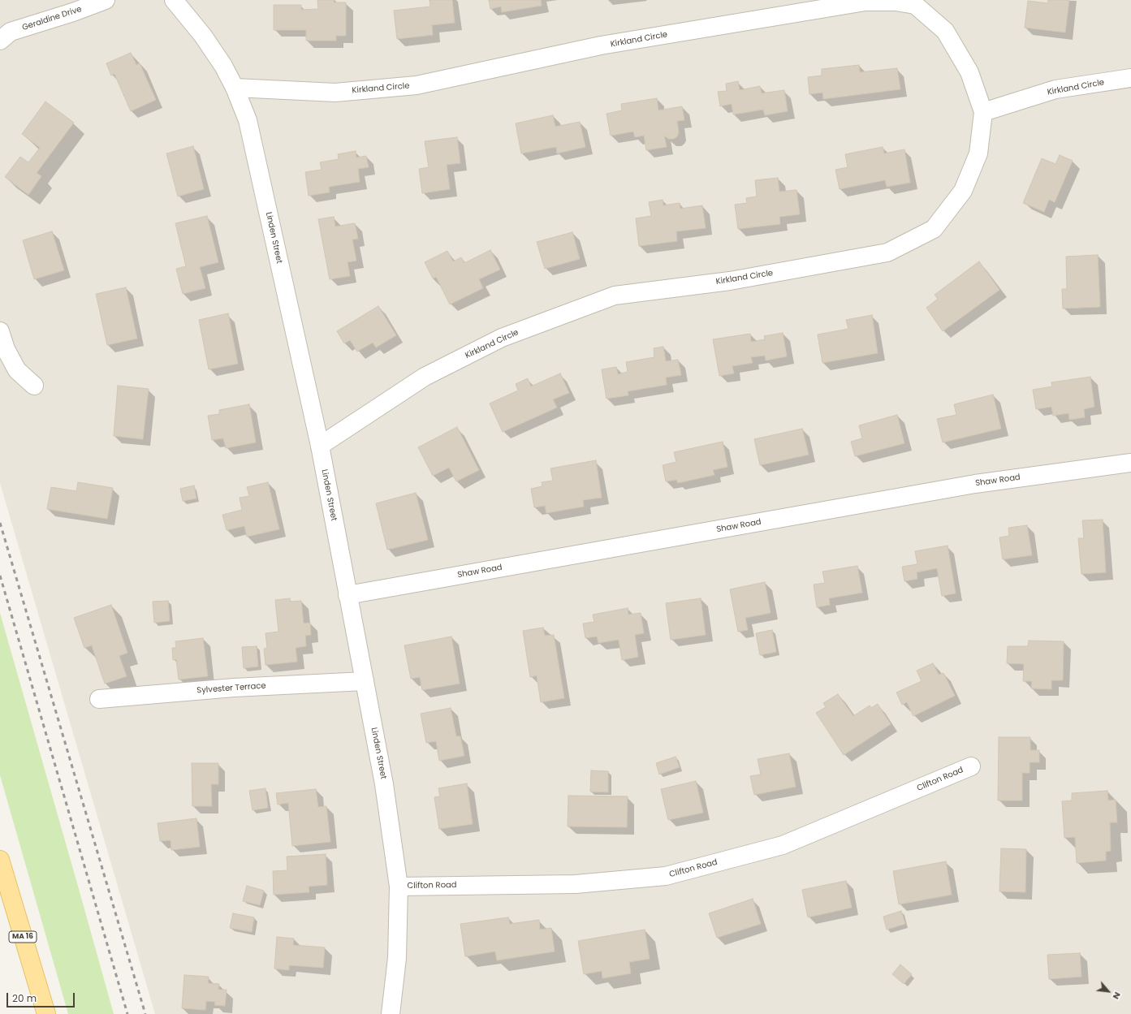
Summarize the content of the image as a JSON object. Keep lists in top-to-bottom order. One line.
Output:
{"streets":{"main road":["MA 16"],"street":["Geraldine Drive","Kirkland Circle","Linden Street","Shaw Road","Sylvester Terrace","Clifton Road"]},"crossings":[["Kirkland Circle","Linden Street"],["Linden Street","Shaw Road"],["Linden Street","Sylvester Terrace"],["Linden Street","Clifton Road"]],"scale_bar":"20 m","north":"bottom right"}
